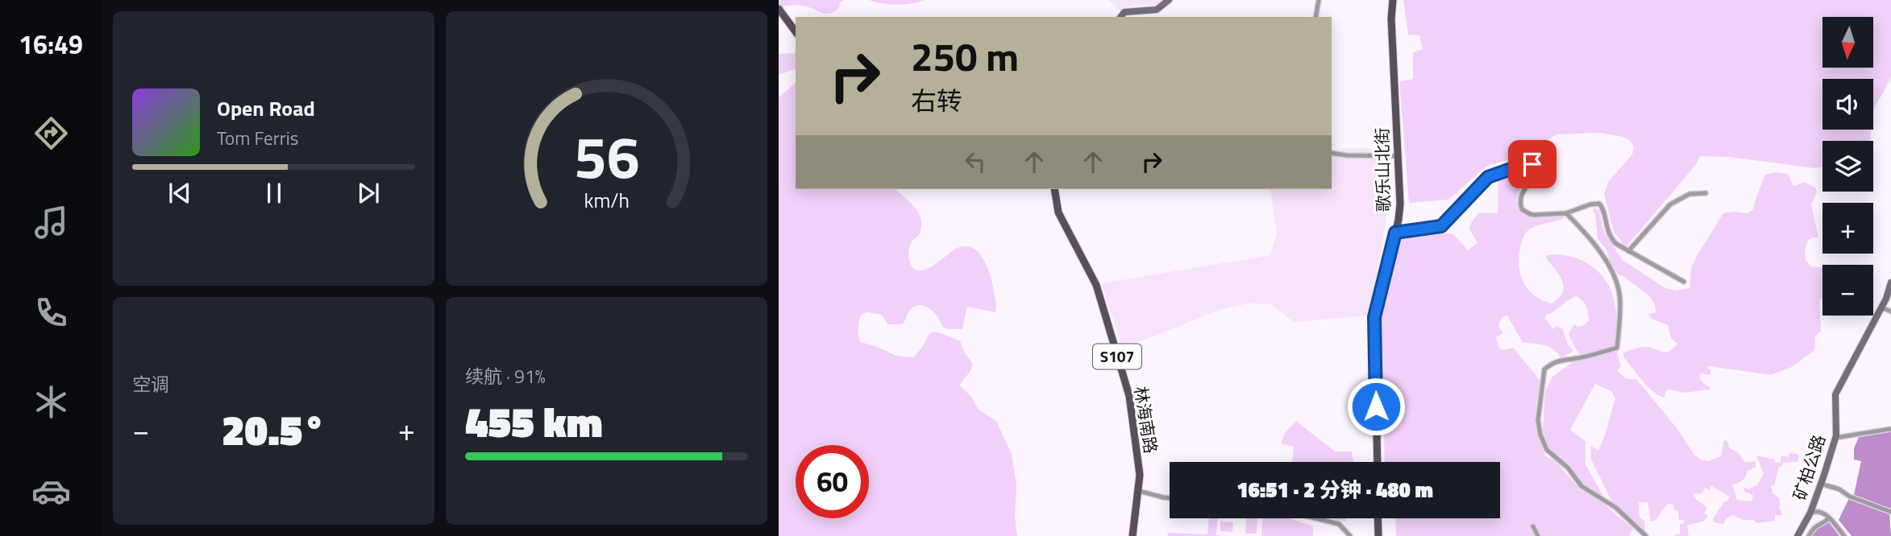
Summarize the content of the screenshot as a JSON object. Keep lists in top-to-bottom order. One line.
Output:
{"streets":{"main road":["歌乐山北街","S107","林海南路"],"street":["矿柏公路"]},"north":"bottom","page":{"tabs":"16:49","map_buttons":["+","−"],"turn":["250 m","右转"],"song":["Open Road","Tom Ferris"],"tile":["空调",["续航 · 91%","455 km"]],"heat":["−","20.5°","+"],"limit":"60","trip":"16:51 · 2 分钟 · 480 m","gauge":["56","km/h"]}}
